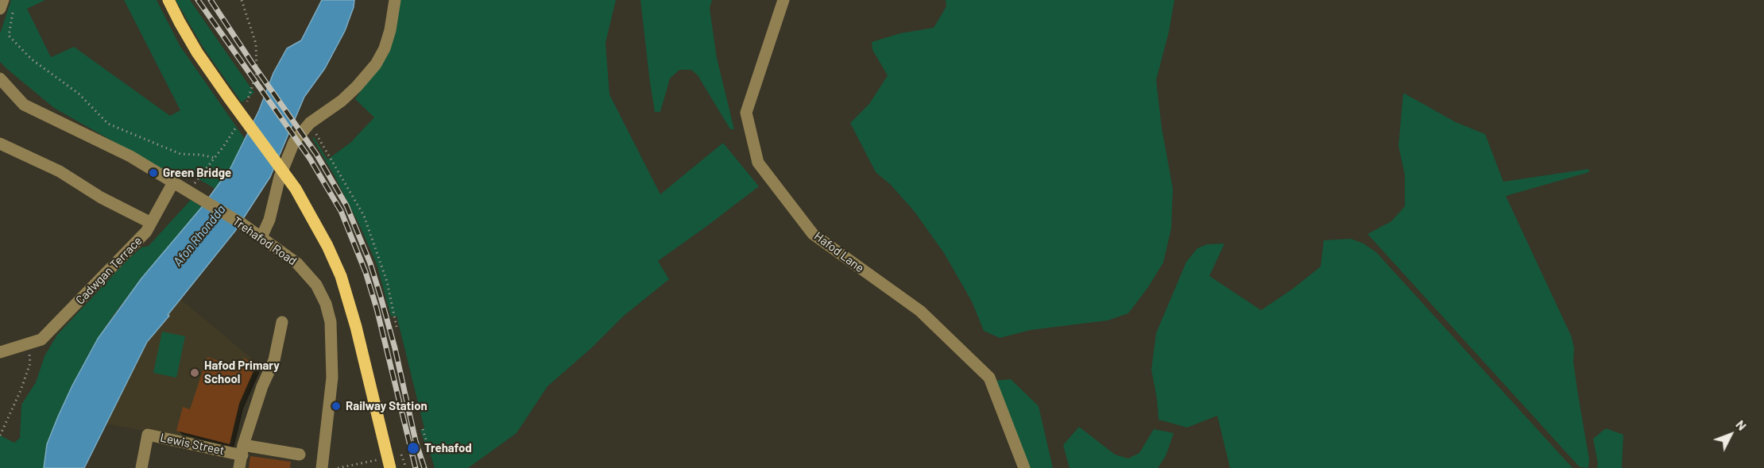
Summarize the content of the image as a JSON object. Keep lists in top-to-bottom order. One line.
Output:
{"streets":{"street":["Trehafod Road","Hafod Lane","Cadwgan Terrace","Lewis Street"]},"crossings":[["Trehafod Road","Cadwgan Terrace"]],"water":["Afon Rhondda"],"places":["Green Bridge","Hafod Primary School","Railway Station","Trehafod"],"north":"top right"}
